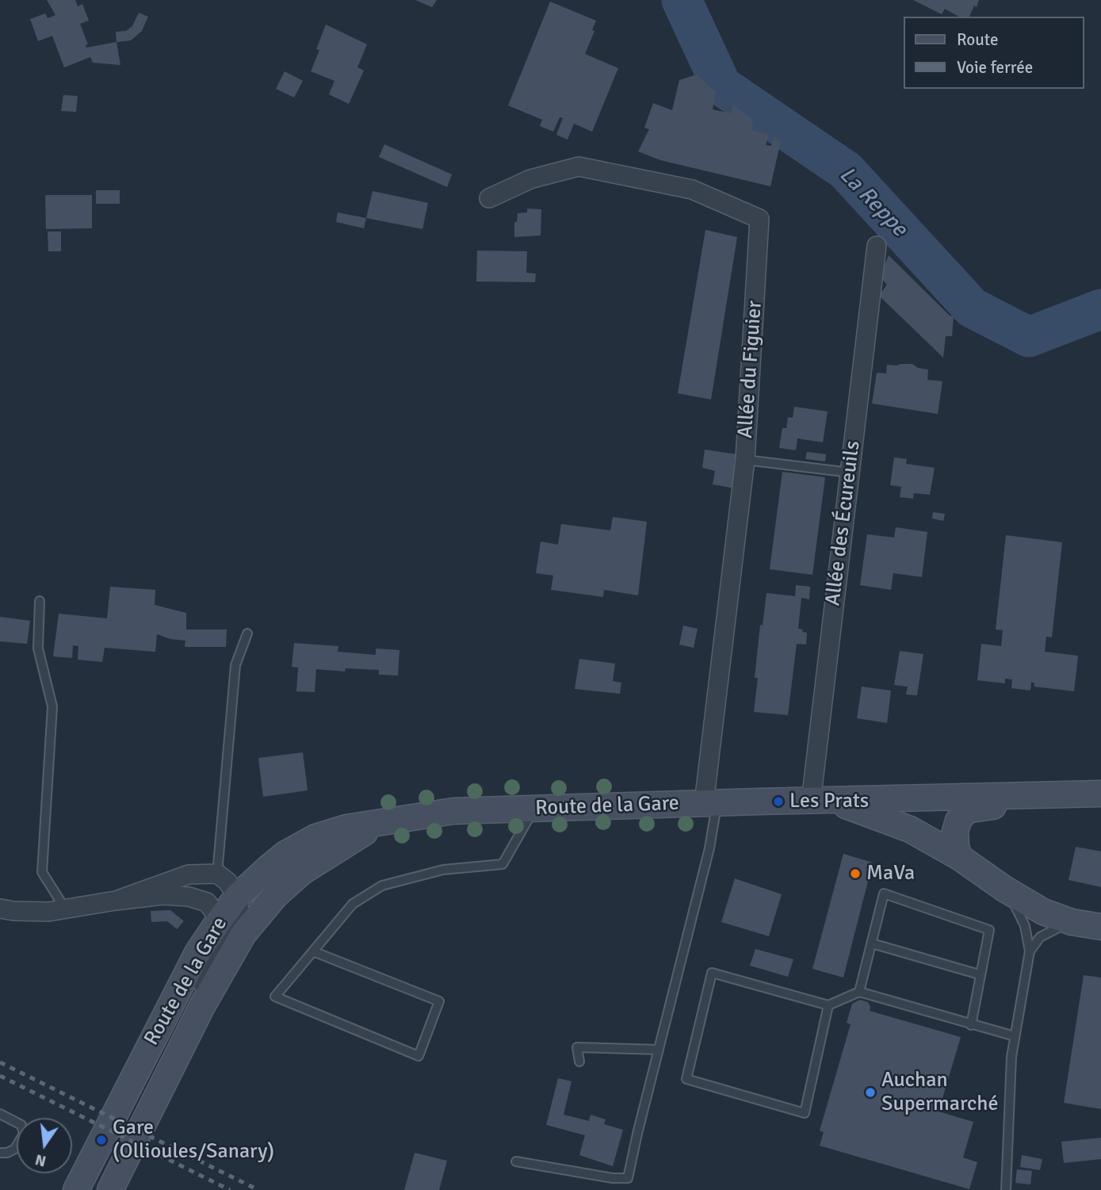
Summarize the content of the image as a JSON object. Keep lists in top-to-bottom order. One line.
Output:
{"streets":{"main road":["Route de la Gare"],"street":["Allée du Figuier","Allée des Écureuils"]},"crossings":[["Allée du Figuier","Route de la Gare"],["Allée des Écureuils","Route de la Gare"]],"water":["La Reppe"],"places":["Les Prats","MaVa","Auchan Supermarché","Gare (Ollioules/Sanary)"],"legend":["Route","Voie ferrée"],"north":"bottom"}
